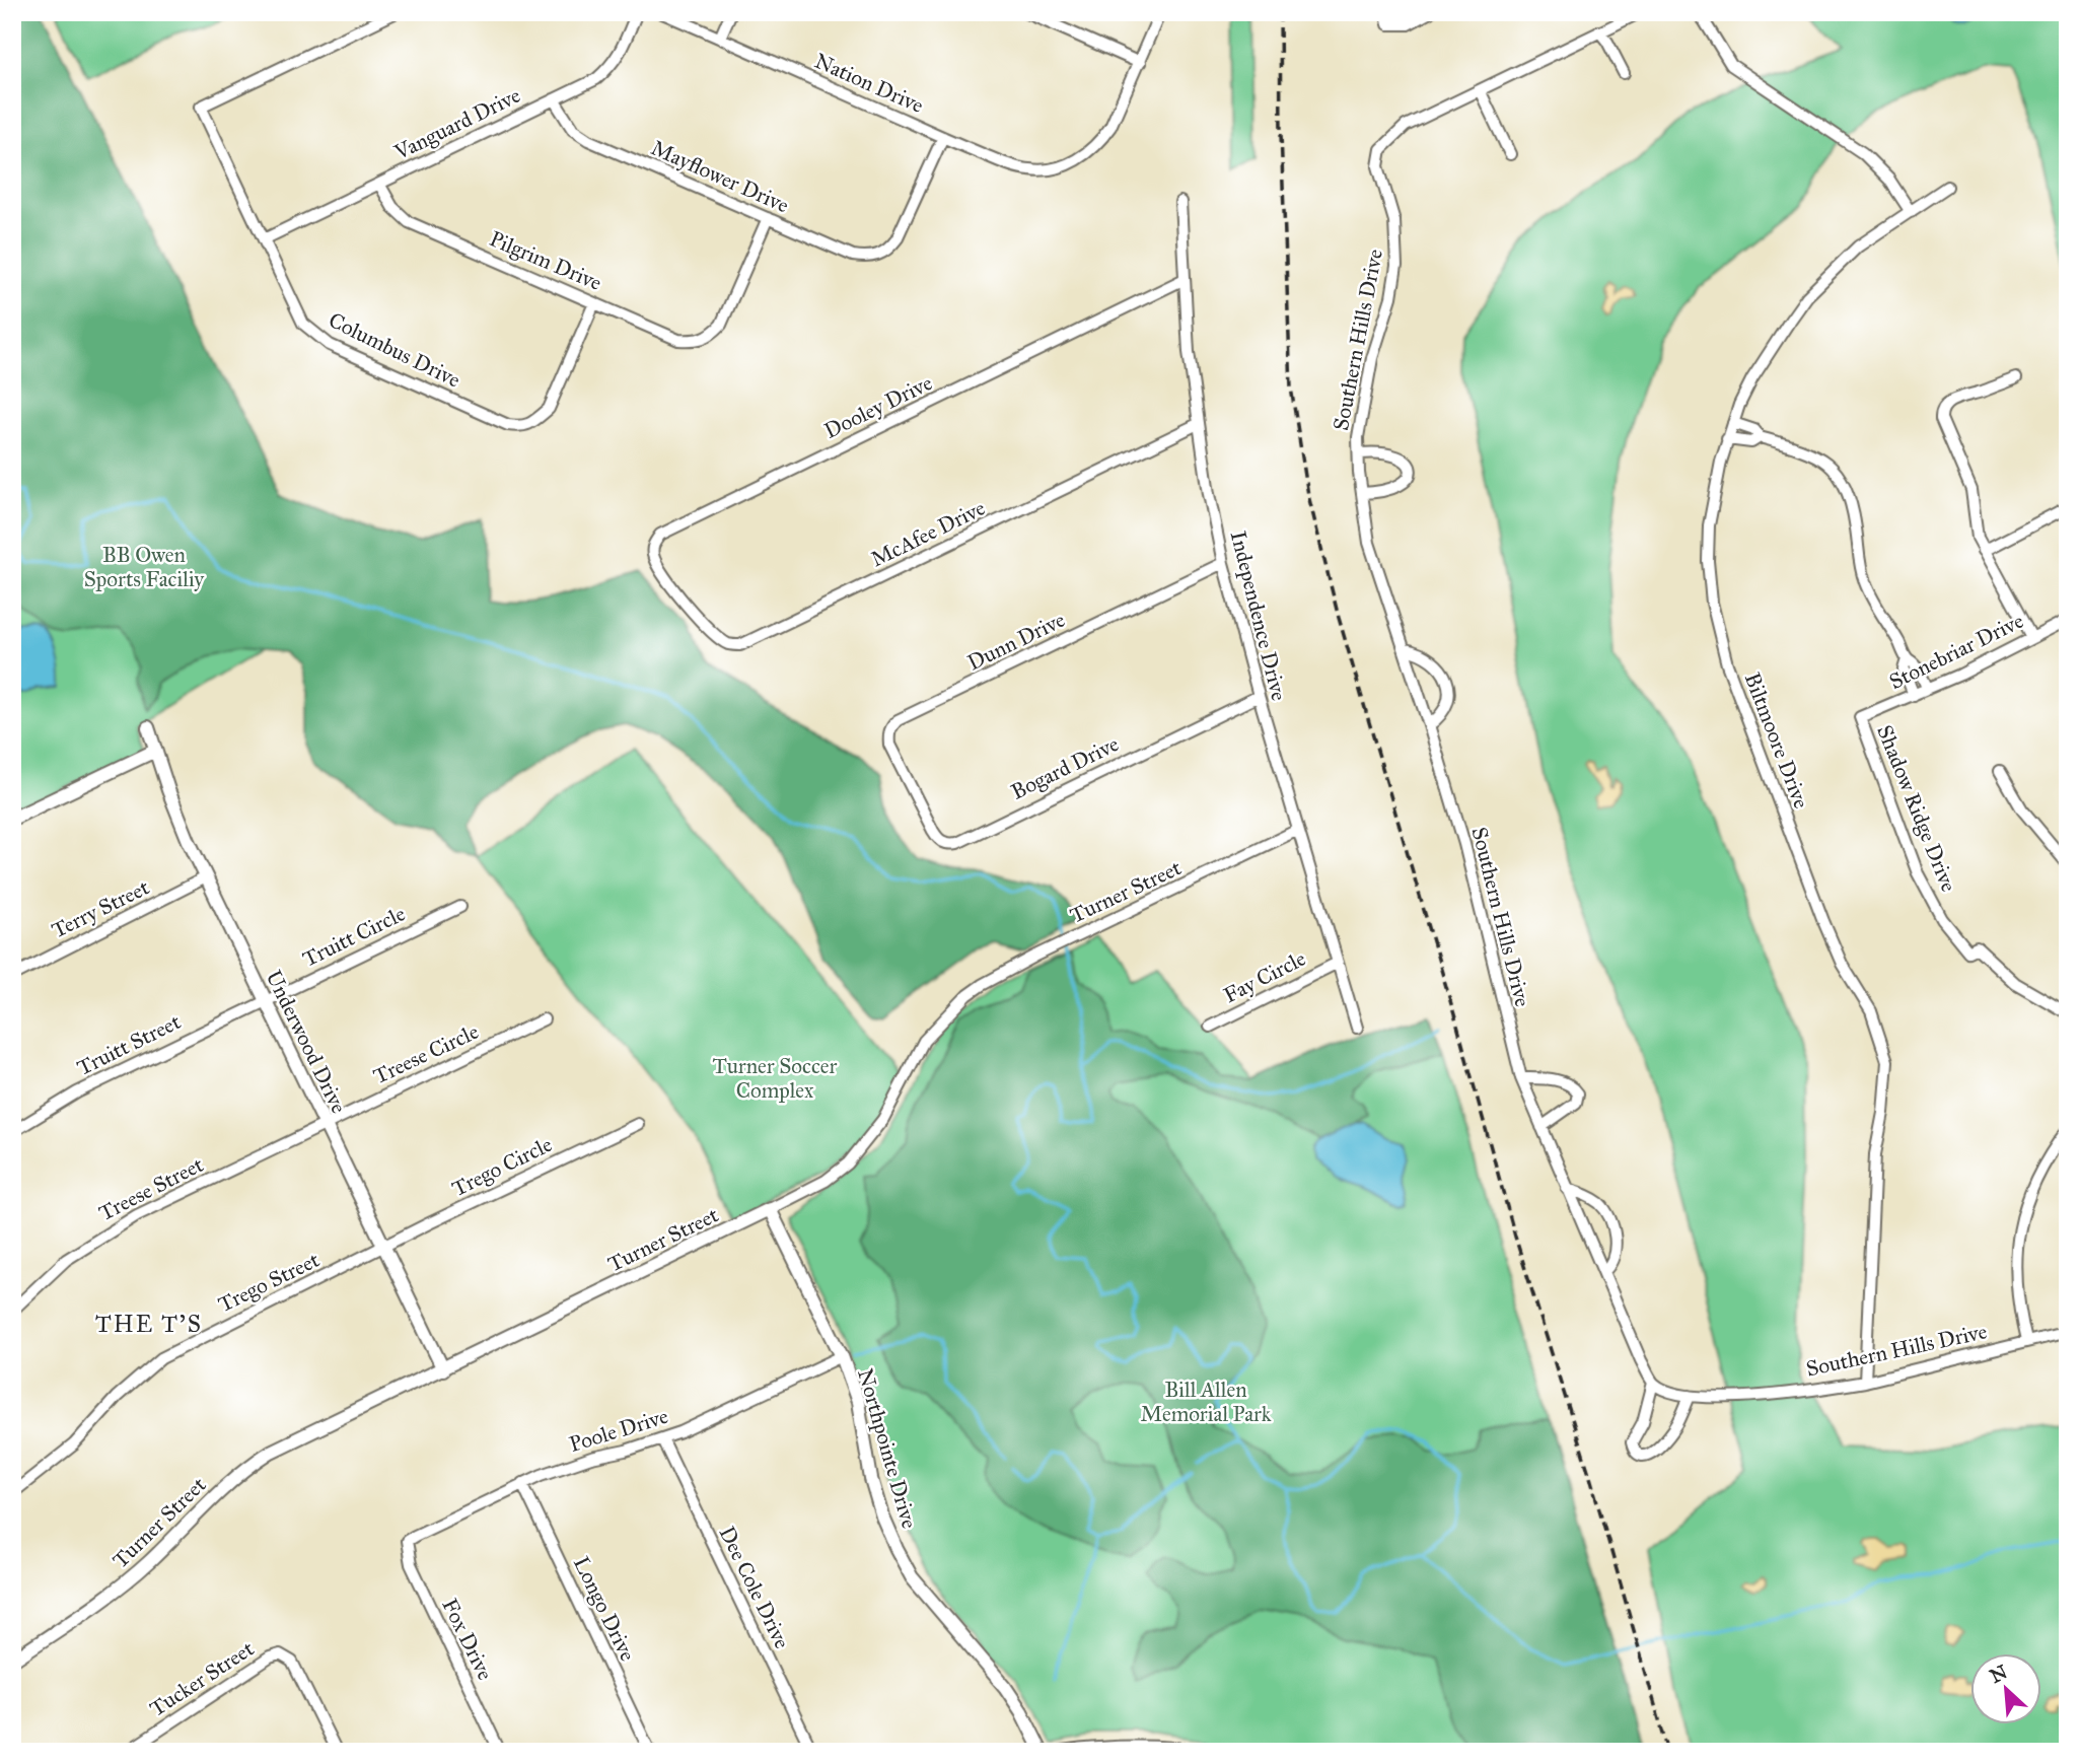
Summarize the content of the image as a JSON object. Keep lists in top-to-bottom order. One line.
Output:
{"streets":{"street":["Nation Drive","Vanguard Drive","Mayflower Drive","Pilgrim Drive","Southern Hills Drive","Columbus Drive","Dooley Drive","McAfee Drive","Independence Drive","Dunn Drive","Stonebriar Drive","Biltmoore Drive","Bogard Drive","Shadow Ridge Drive","Turner Street","Terry Street","Truitt Circle","Fay Circle","Underwood Drive","Truitt Street","Treese Circle","Trego Circle","Treese Street","Trego Street","Poole Drive","Northpointe Drive","Dee Cole Drive","Longo Drive","Fox Drive","Tucker Street"]},"crossings":[["Nation Drive","Mayflower Drive"],["Vanguard Drive","Mayflower Drive"],["Vanguard Drive","Pilgrim Drive"],["Vanguard Drive","Columbus Drive"],["Mayflower Drive","Pilgrim Drive"],["Pilgrim Drive","Columbus Drive"],["Southern Hills Drive","Biltmoore Drive"],["Dooley Drive","McAfee Drive"],["Dooley Drive","Independence Drive"],["McAfee Drive","Independence Drive"],["Independence Drive","Dunn Drive"],["Independence Drive","Bogard Drive"],["Independence Drive","Turner Street"],["Independence Drive","Fay Circle"],["Dunn Drive","Bogard Drive"],["Stonebriar Drive","Shadow Ridge Drive"],["Turner Street","Underwood Drive"],["Turner Street","Northpointe Drive"],["Terry Street","Underwood Drive"],["Truitt Circle","Underwood Drive"],["Truitt Circle","Truitt Street"],["Underwood Drive","Truitt Street"],["Underwood Drive","Treese Circle"],["Underwood Drive","Trego Circle"],["Underwood Drive","Treese Street"],["Underwood Drive","Trego Street"],["Treese Circle","Treese Street"],["Trego Circle","Trego Street"],["Poole Drive","Northpointe Drive"],["Poole Drive","Dee Cole Drive"],["Poole Drive","Longo Drive"],["Poole Drive","Fox Drive"]],"districts":["THE T'S"],"parks":["BB Owen Sports Faciliy","Turner Soccer Complex","Bill Allen Memorial Park"],"north":"top left"}
